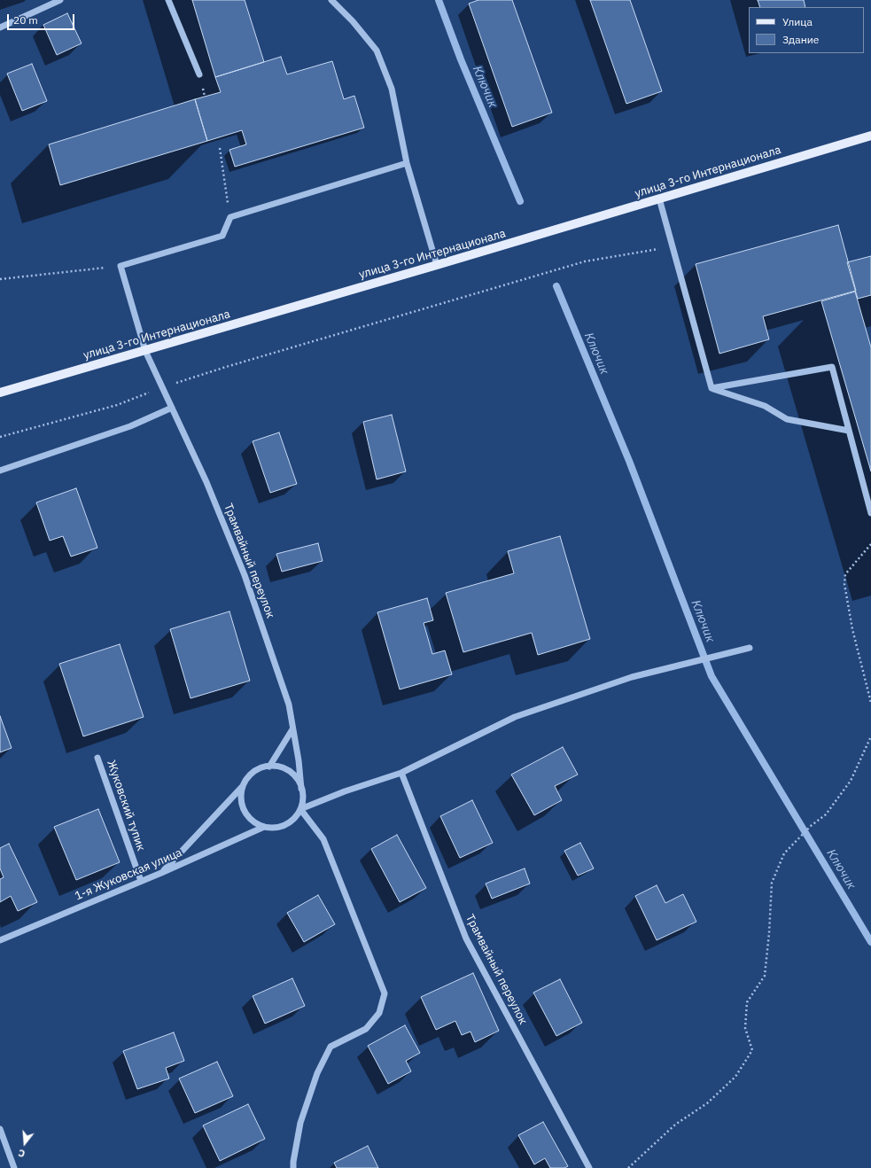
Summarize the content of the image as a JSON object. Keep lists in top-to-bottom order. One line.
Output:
{"streets":{"main road":["улица 3-го Интернационала"],"street":["Трамвайный переулок","Жуковский тупик","1-я Жуковская улица"]},"crossings":[["улица 3-го Интернационала","Трамвайный переулок"],["Трамвайный переулок","1-я Жуковская улица"],["Жуковский тупик","1-я Жуковская улица"]],"water":["Ключик"],"legend":["Улица","Здание"],"scale_bar":"20 m","north":"bottom"}
